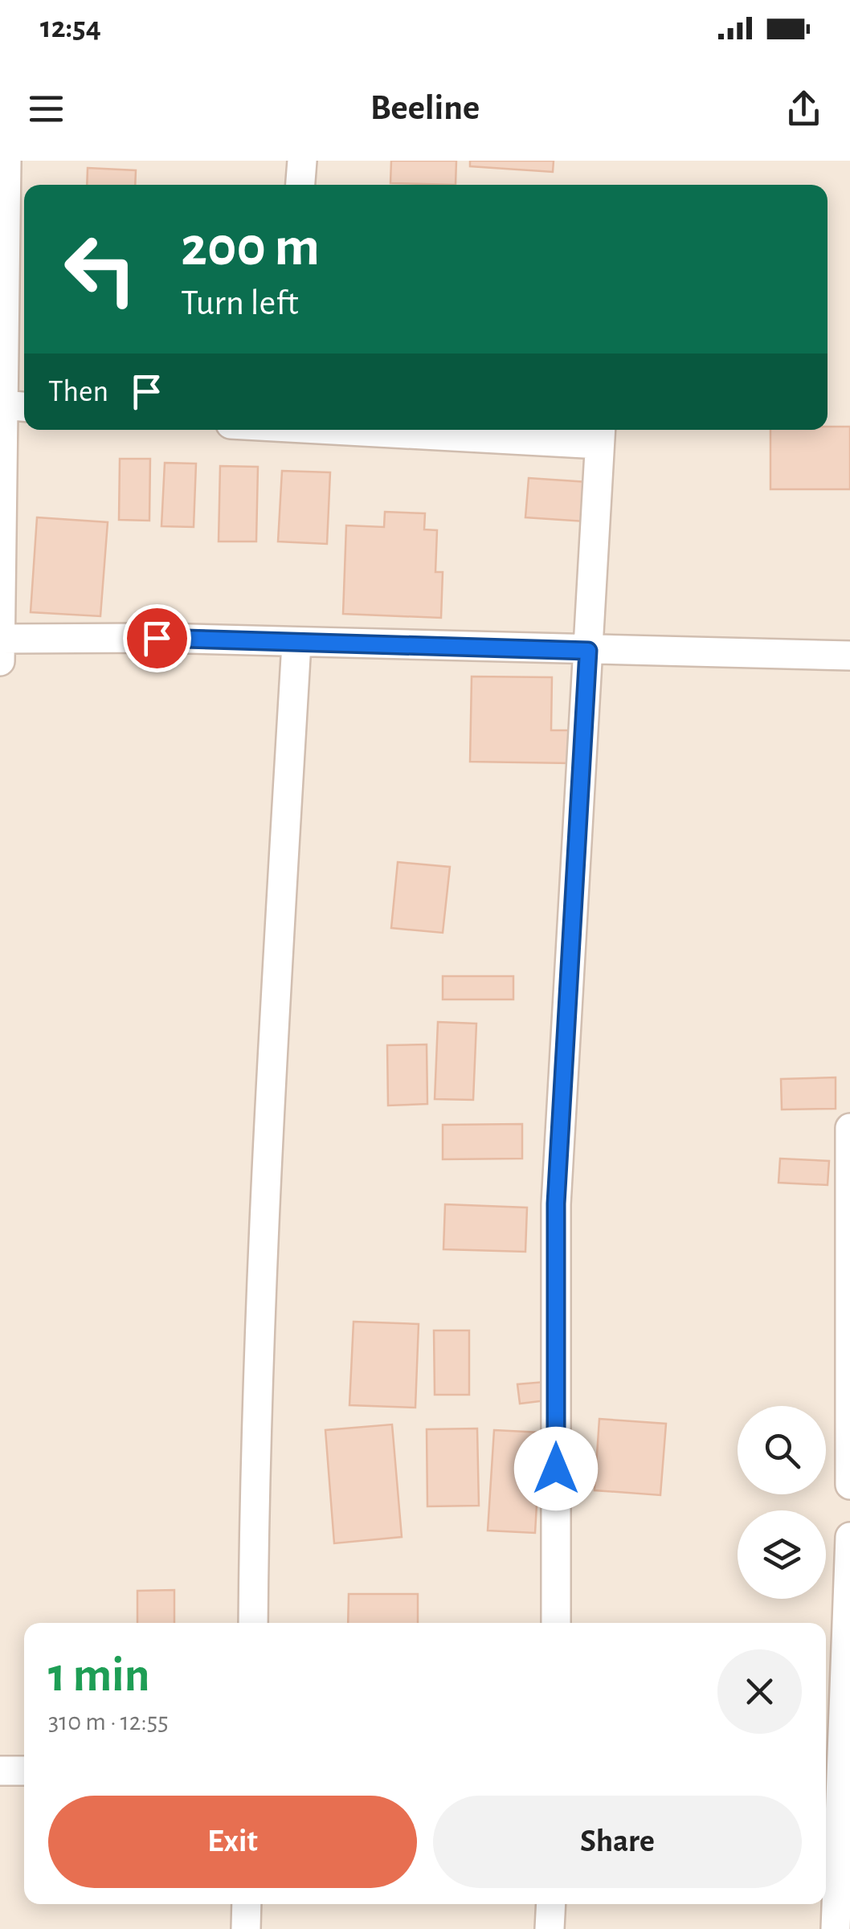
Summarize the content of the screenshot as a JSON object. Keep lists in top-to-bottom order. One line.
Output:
{"page":{"status":"12:54","header":"Beeline","turn":["200 m","Turn left"],"then":"Then","heading":["1 min","310 m · 12:55"],"buttons":["Exit","Share"]}}
